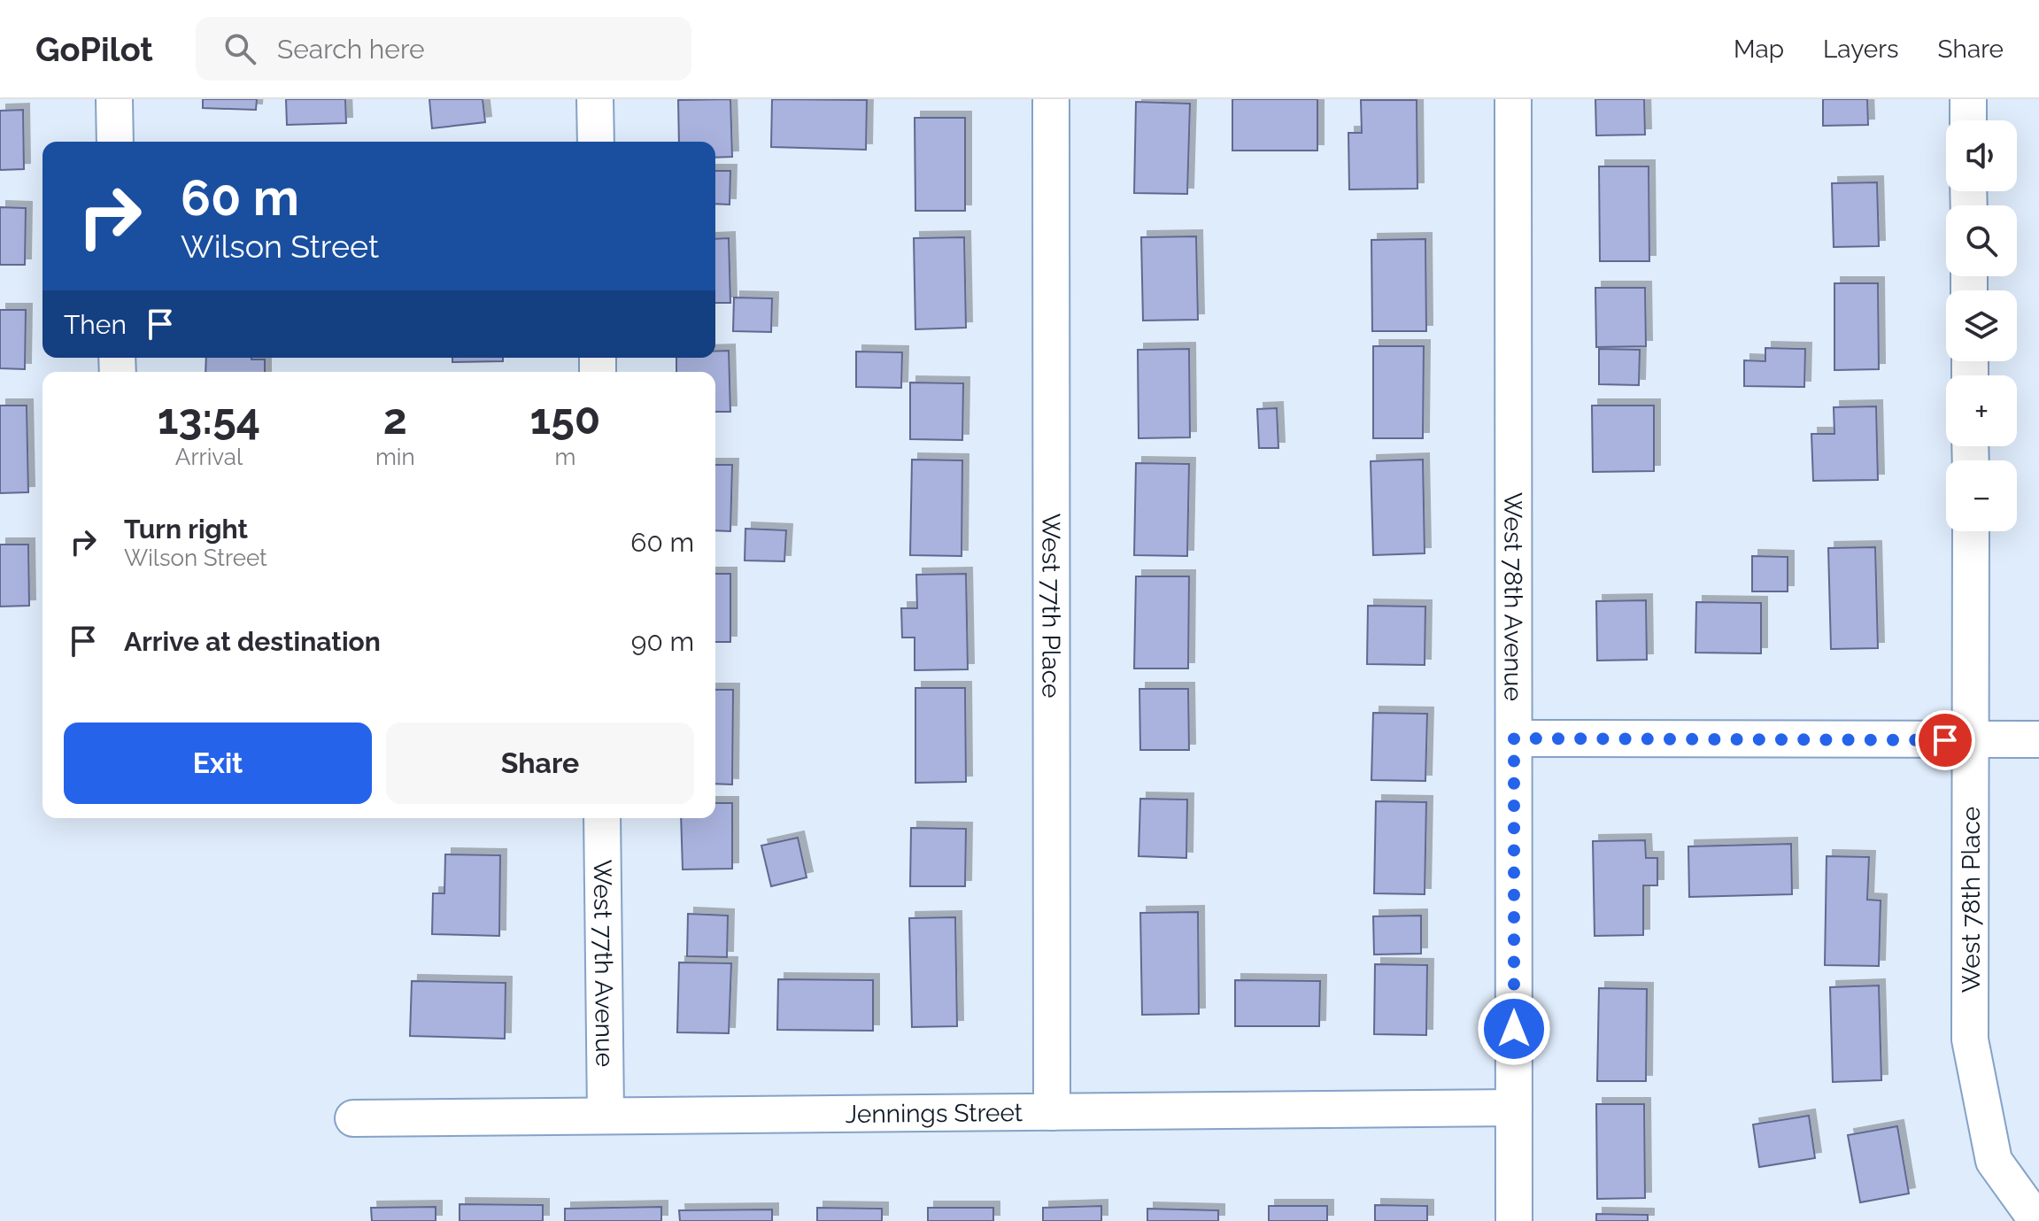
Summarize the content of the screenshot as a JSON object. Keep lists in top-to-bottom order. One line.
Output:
{"streets":{"street":["West 78th Avenue","West 77th Place","West 78th Place","West 77th Avenue","Jennings Street"]},"crossings":[["West 78th Avenue","Jennings Street"],["West 77th Place","Jennings Street"],["West 77th Avenue","Jennings Street"]],"page":{"header":"GoPilot","search":"Search here","nav":["Map","Layers","Share"],"map_buttons":["+","−"],"turn":["60 m","Wilson Street"],"then":"Then","eta":["13:54","Arrival","2","min","150","m"],"list":[{"name":"Turn right","note":"Wilson Street","value":"60 m"},{"name":"Arrive at destination","value":"90 m"}],"buttons":["Exit","Share"]}}
